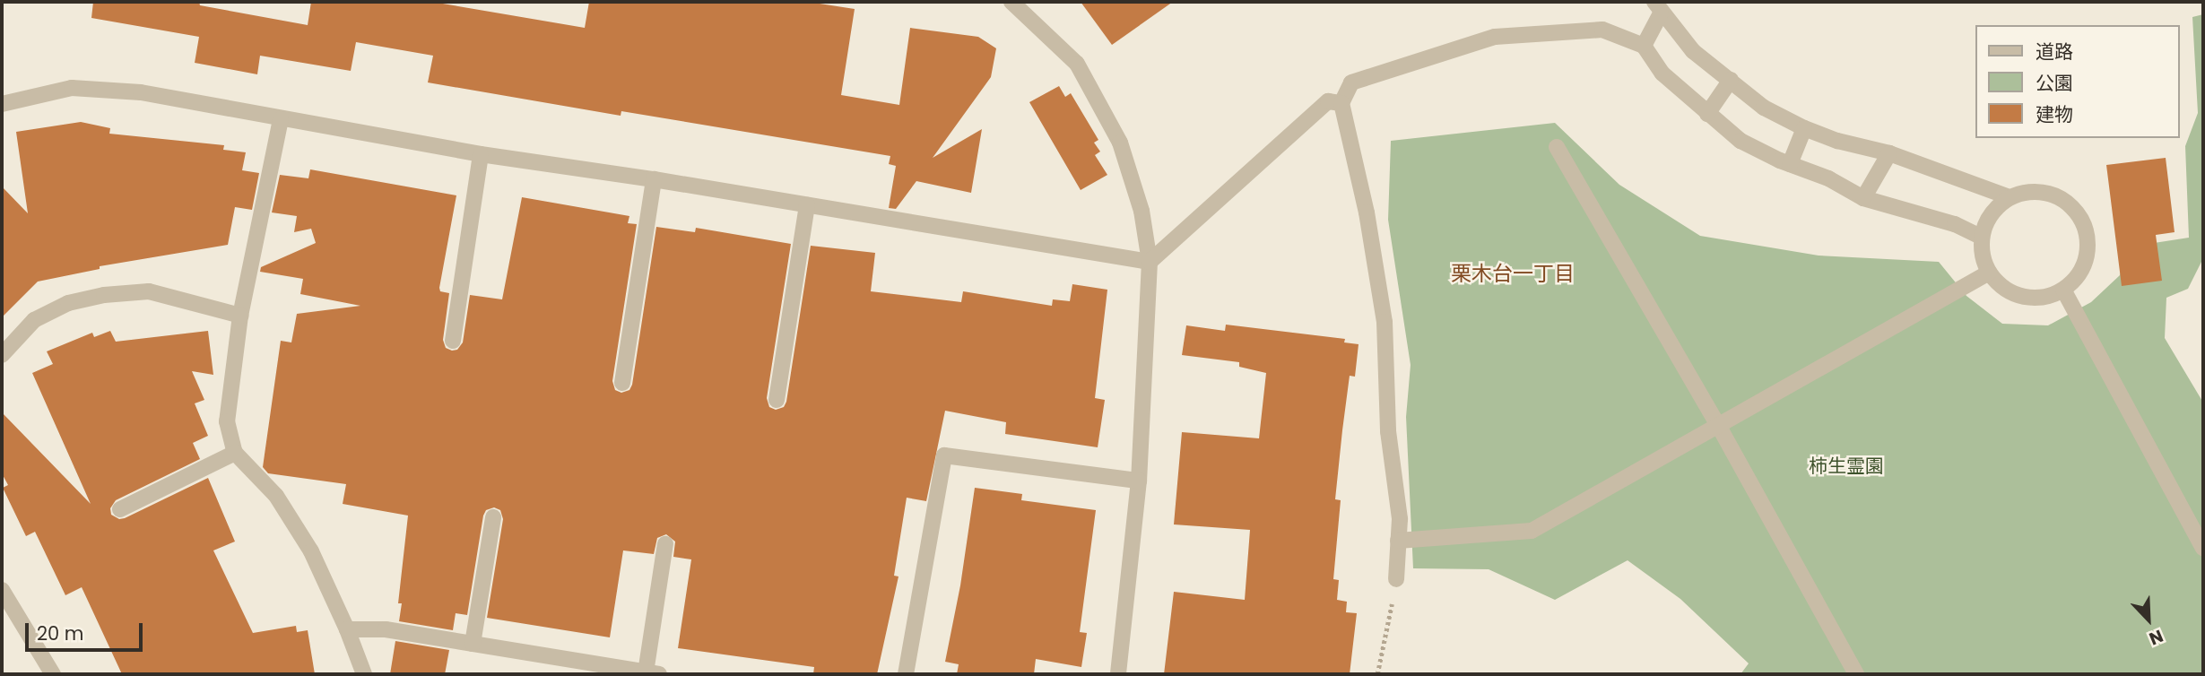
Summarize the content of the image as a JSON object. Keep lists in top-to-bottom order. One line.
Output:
{"districts":["栗木台一丁目"],"parks":["柿生霊園"],"legend":["道路","公園","建物"],"scale_bar":"20 m","north":"bottom right"}
